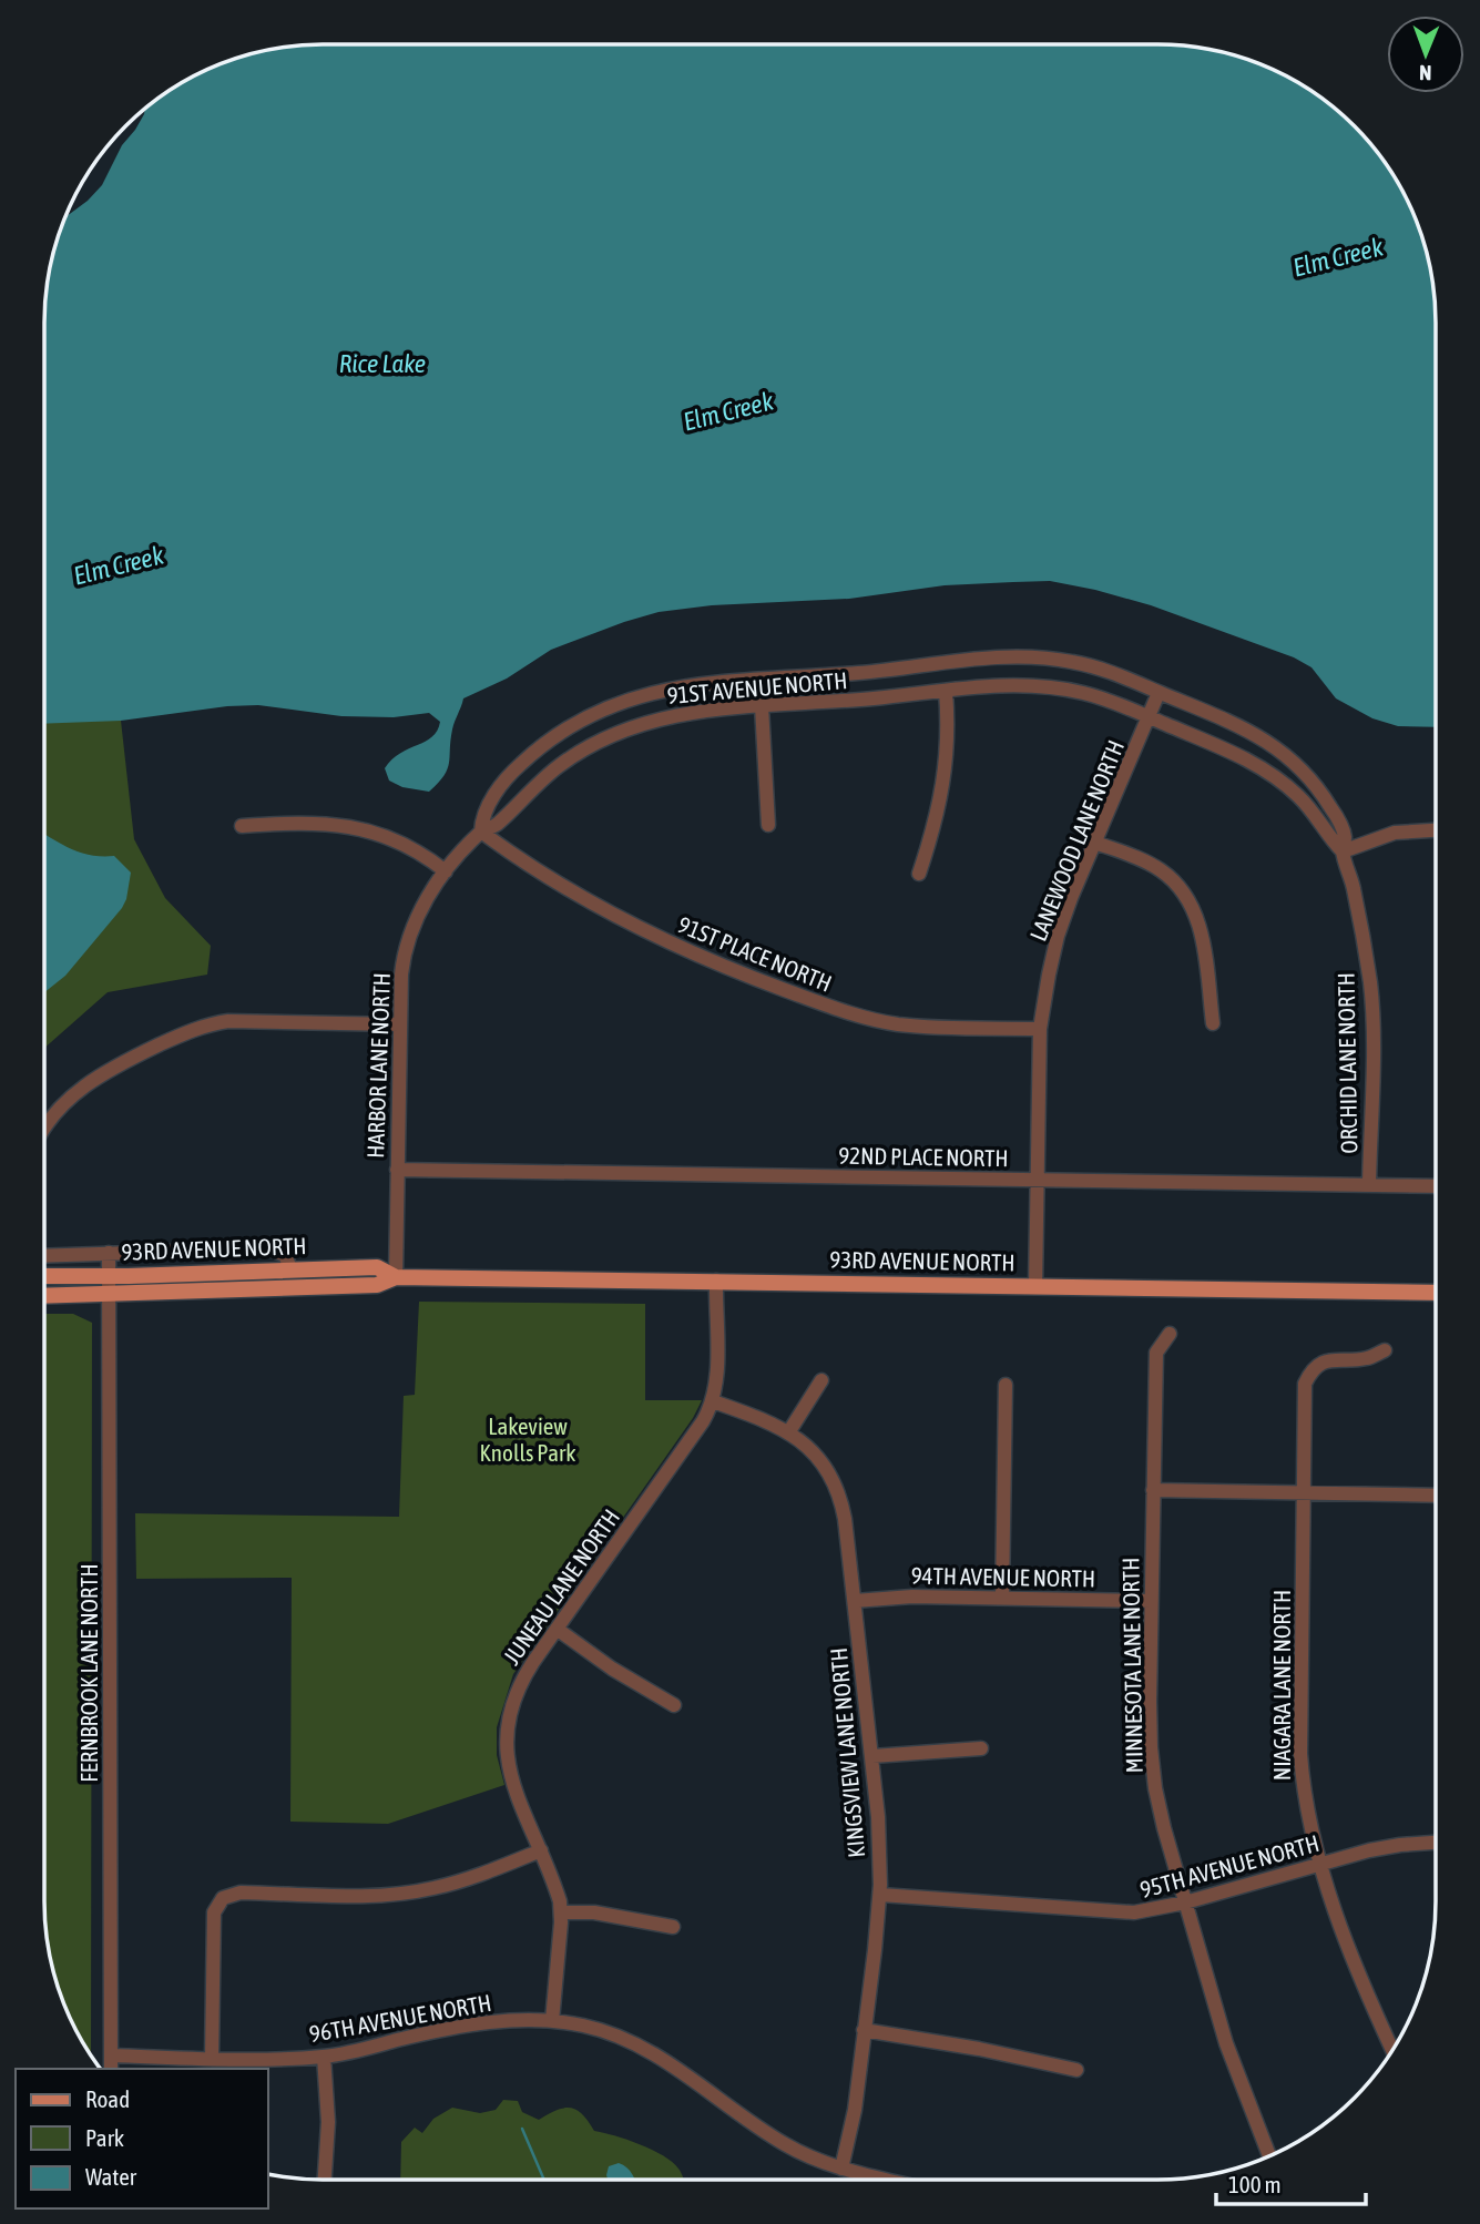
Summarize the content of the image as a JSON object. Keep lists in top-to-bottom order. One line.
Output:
{"streets":{"main road":["93RD AVENUE NORTH"],"street":["91ST AVENUE NORTH","LANEWOOD LANE NORTH","91ST PLACE NORTH","ORCHID LANE NORTH","HARBOR LANE NORTH","92ND PLACE NORTH","94TH AVENUE NORTH","JUNEAU LANE NORTH","MINNESOTA LANE NORTH","FERNBROOK LANE NORTH","NIAGARA LANE NORTH","KINGSVIEW LANE NORTH","95TH AVENUE NORTH","96TH AVENUE NORTH"]},"crossings":[["91ST AVENUE NORTH","LANEWOOD LANE NORTH"],["91ST AVENUE NORTH","91ST PLACE NORTH"],["91ST AVENUE NORTH","ORCHID LANE NORTH"],["91ST AVENUE NORTH","HARBOR LANE NORTH"],["LANEWOOD LANE NORTH","91ST PLACE NORTH"],["LANEWOOD LANE NORTH","92ND PLACE NORTH"],["LANEWOOD LANE NORTH","93RD AVENUE NORTH"],["91ST PLACE NORTH","HARBOR LANE NORTH"],["ORCHID LANE NORTH","92ND PLACE NORTH"],["HARBOR LANE NORTH","92ND PLACE NORTH"],["HARBOR LANE NORTH","93RD AVENUE NORTH"],["93RD AVENUE NORTH","JUNEAU LANE NORTH"],["93RD AVENUE NORTH","FERNBROOK LANE NORTH"],["94TH AVENUE NORTH","MINNESOTA LANE NORTH"],["94TH AVENUE NORTH","KINGSVIEW LANE NORTH"],["JUNEAU LANE NORTH","KINGSVIEW LANE NORTH"],["JUNEAU LANE NORTH","96TH AVENUE NORTH"],["MINNESOTA LANE NORTH","95TH AVENUE NORTH"],["FERNBROOK LANE NORTH","96TH AVENUE NORTH"],["NIAGARA LANE NORTH","95TH AVENUE NORTH"],["KINGSVIEW LANE NORTH","95TH AVENUE NORTH"],["KINGSVIEW LANE NORTH","96TH AVENUE NORTH"]],"water":["Elm Creek","Rice Lake"],"parks":["Lakeview Knolls Park"],"legend":["Road","Park","Water"],"scale_bar":"100 m","north":"bottom"}
